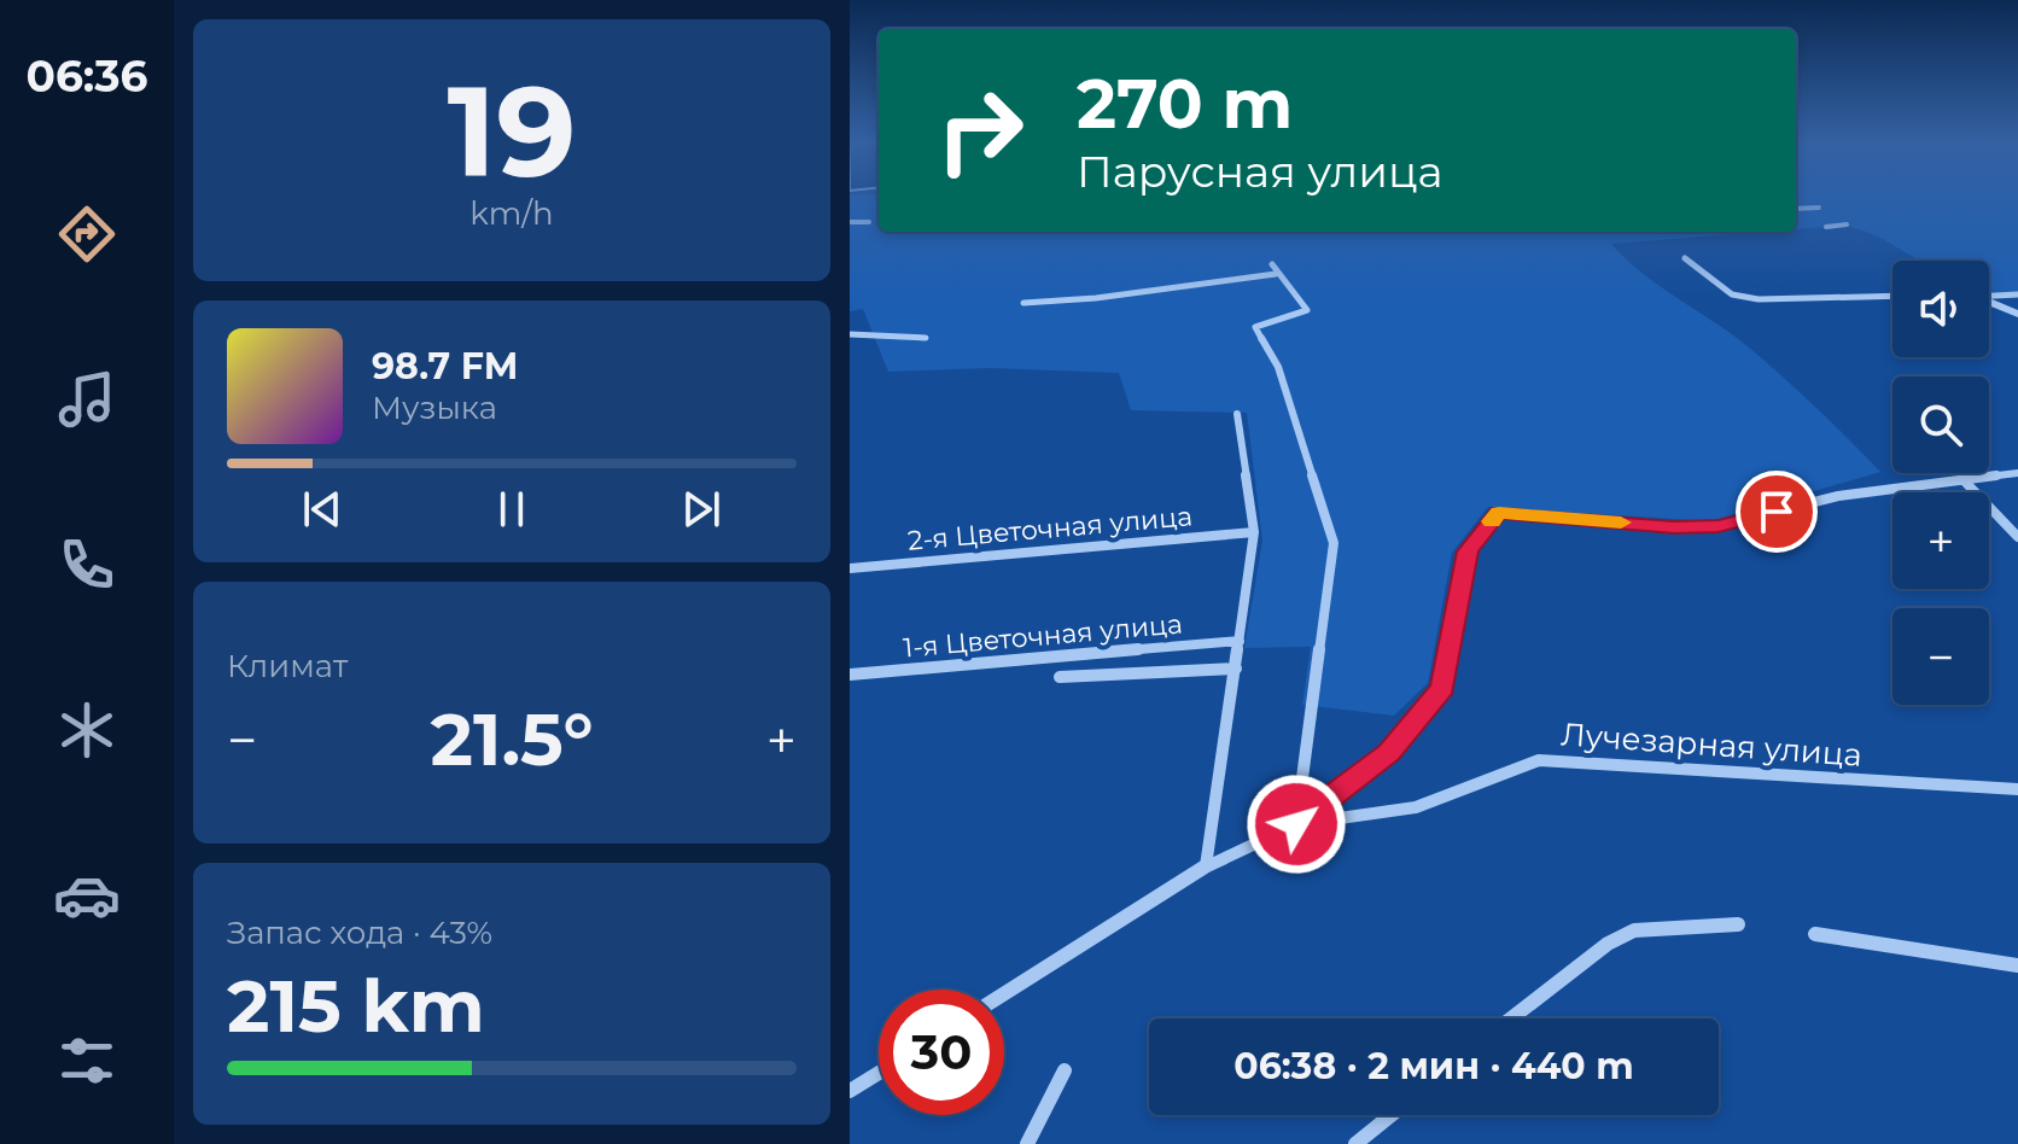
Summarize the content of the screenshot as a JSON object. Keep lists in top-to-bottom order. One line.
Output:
{"streets":{"street":["2-я Цветочная улица","1-я Цветочная улица","Лучезарная улица"]},"page":{"tabs":"06:36","tile":[["19","km/h"],"Климат",["Запас хода · 43%","215 km"]],"turn":["270 m","Парусная улица"],"map_buttons":["+","−"],"song":["98.7 FM","Музыка"],"heat":["−","21.5°","+"],"limit":"30","trip":"06:38 · 2 мин · 440 m"}}
